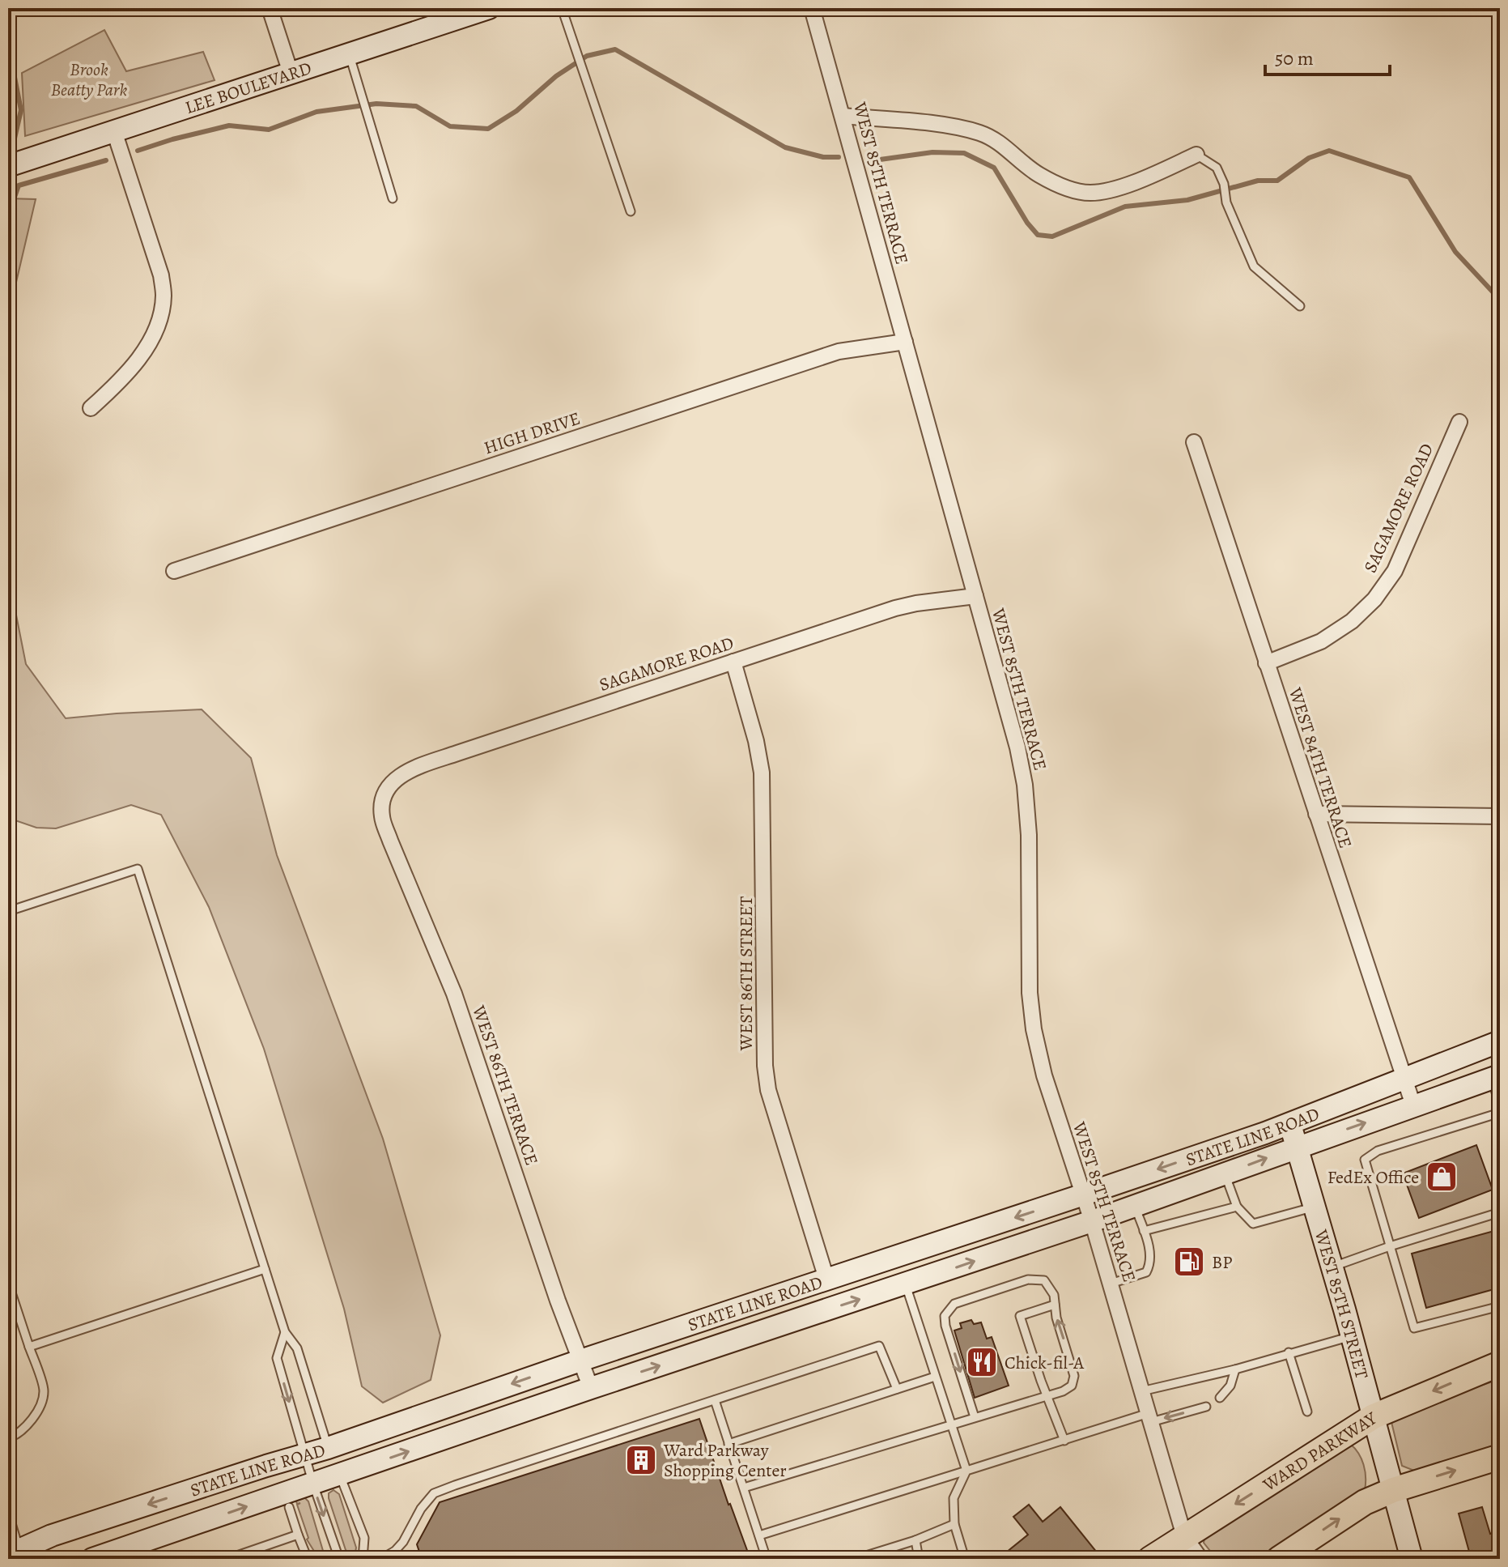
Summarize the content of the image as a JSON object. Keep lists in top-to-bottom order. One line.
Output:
{"streets":{"main road":["LEE BOULEVARD","STATE LINE ROAD","WEST 85TH STREET","WARD PARKWAY"],"street":["WEST 85TH TERRACE","HIGH DRIVE","SAGAMORE ROAD","WEST 84TH TERRACE","WEST 86TH STREET","WEST 86TH TERRACE"]},"crossings":[["WEST 85TH TERRACE","HIGH DRIVE"],["WEST 85TH TERRACE","SAGAMORE ROAD"],["WEST 85TH TERRACE","STATE LINE ROAD"],["WEST 85TH TERRACE","WARD PARKWAY"],["SAGAMORE ROAD","WEST 84TH TERRACE"],["SAGAMORE ROAD","WEST 86TH STREET"],["SAGAMORE ROAD","WEST 86TH TERRACE"],["WEST 84TH TERRACE","STATE LINE ROAD"],["WEST 86TH STREET","STATE LINE ROAD"],["WEST 86TH TERRACE","STATE LINE ROAD"],["STATE LINE ROAD","WEST 85TH STREET"],["WEST 85TH STREET","WARD PARKWAY"]],"parks":["Brook Beatty Park"],"places":{"shop":["FedEx Office"],"fuel station":["BP"],"restaurant":["Chick-fil-A"],"building":["Ward Parkway Shopping Center"]},"scale_bar":"50 m"}
